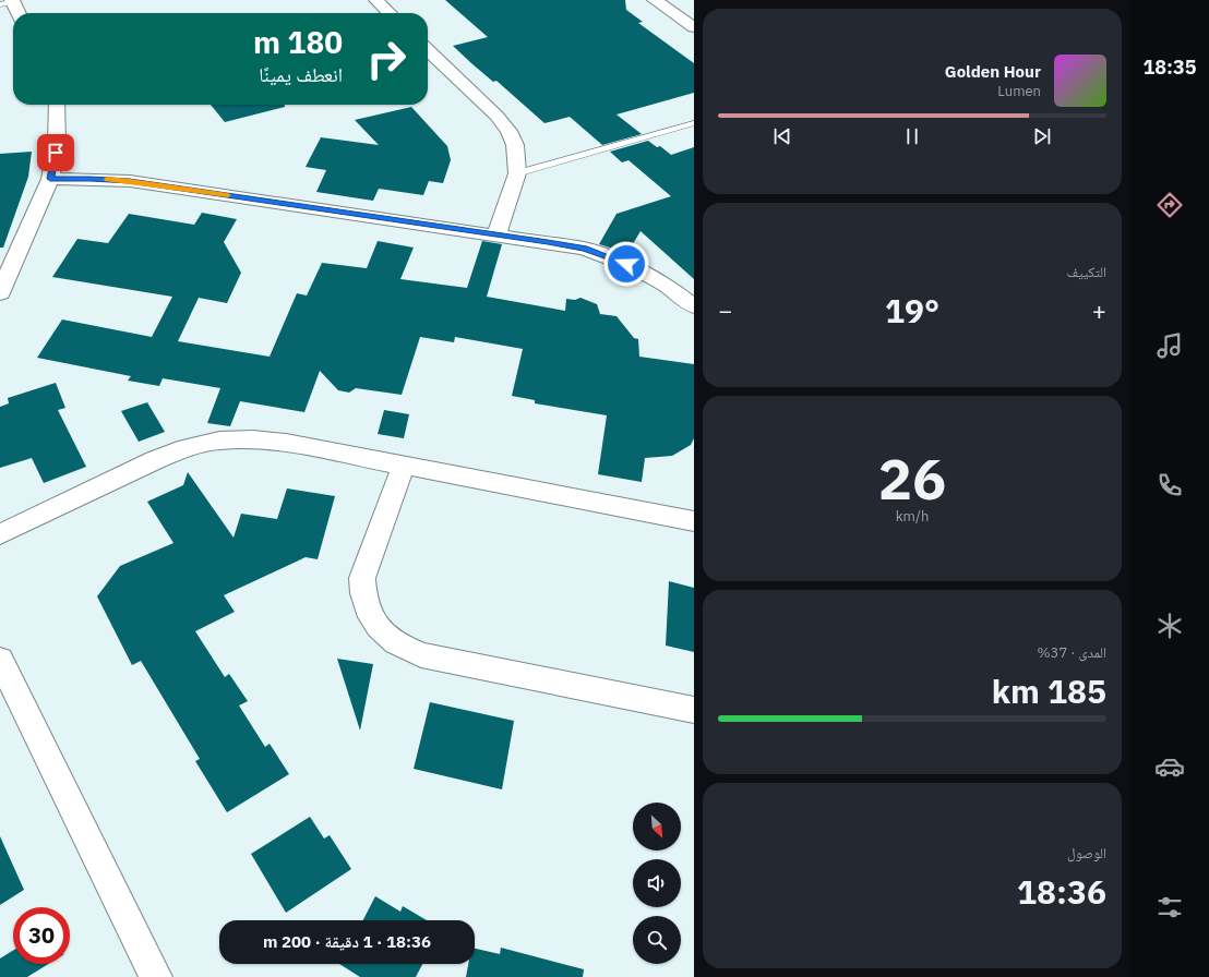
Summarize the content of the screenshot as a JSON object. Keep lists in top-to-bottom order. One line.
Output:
{"north":"bottom right","page":{"tabs":"18:35","turn":["180 m","انعطف يمينًا"],"song":["Golden Hour","Lumen"],"tile":["التكييف",["26","km/h"],["المدى · 37%","185 km"],["الوصول","18:36"]],"heat":["−","19°","+"],"limit":"30","trip":"18:36 · 1 دقيقة · 200 m"}}
